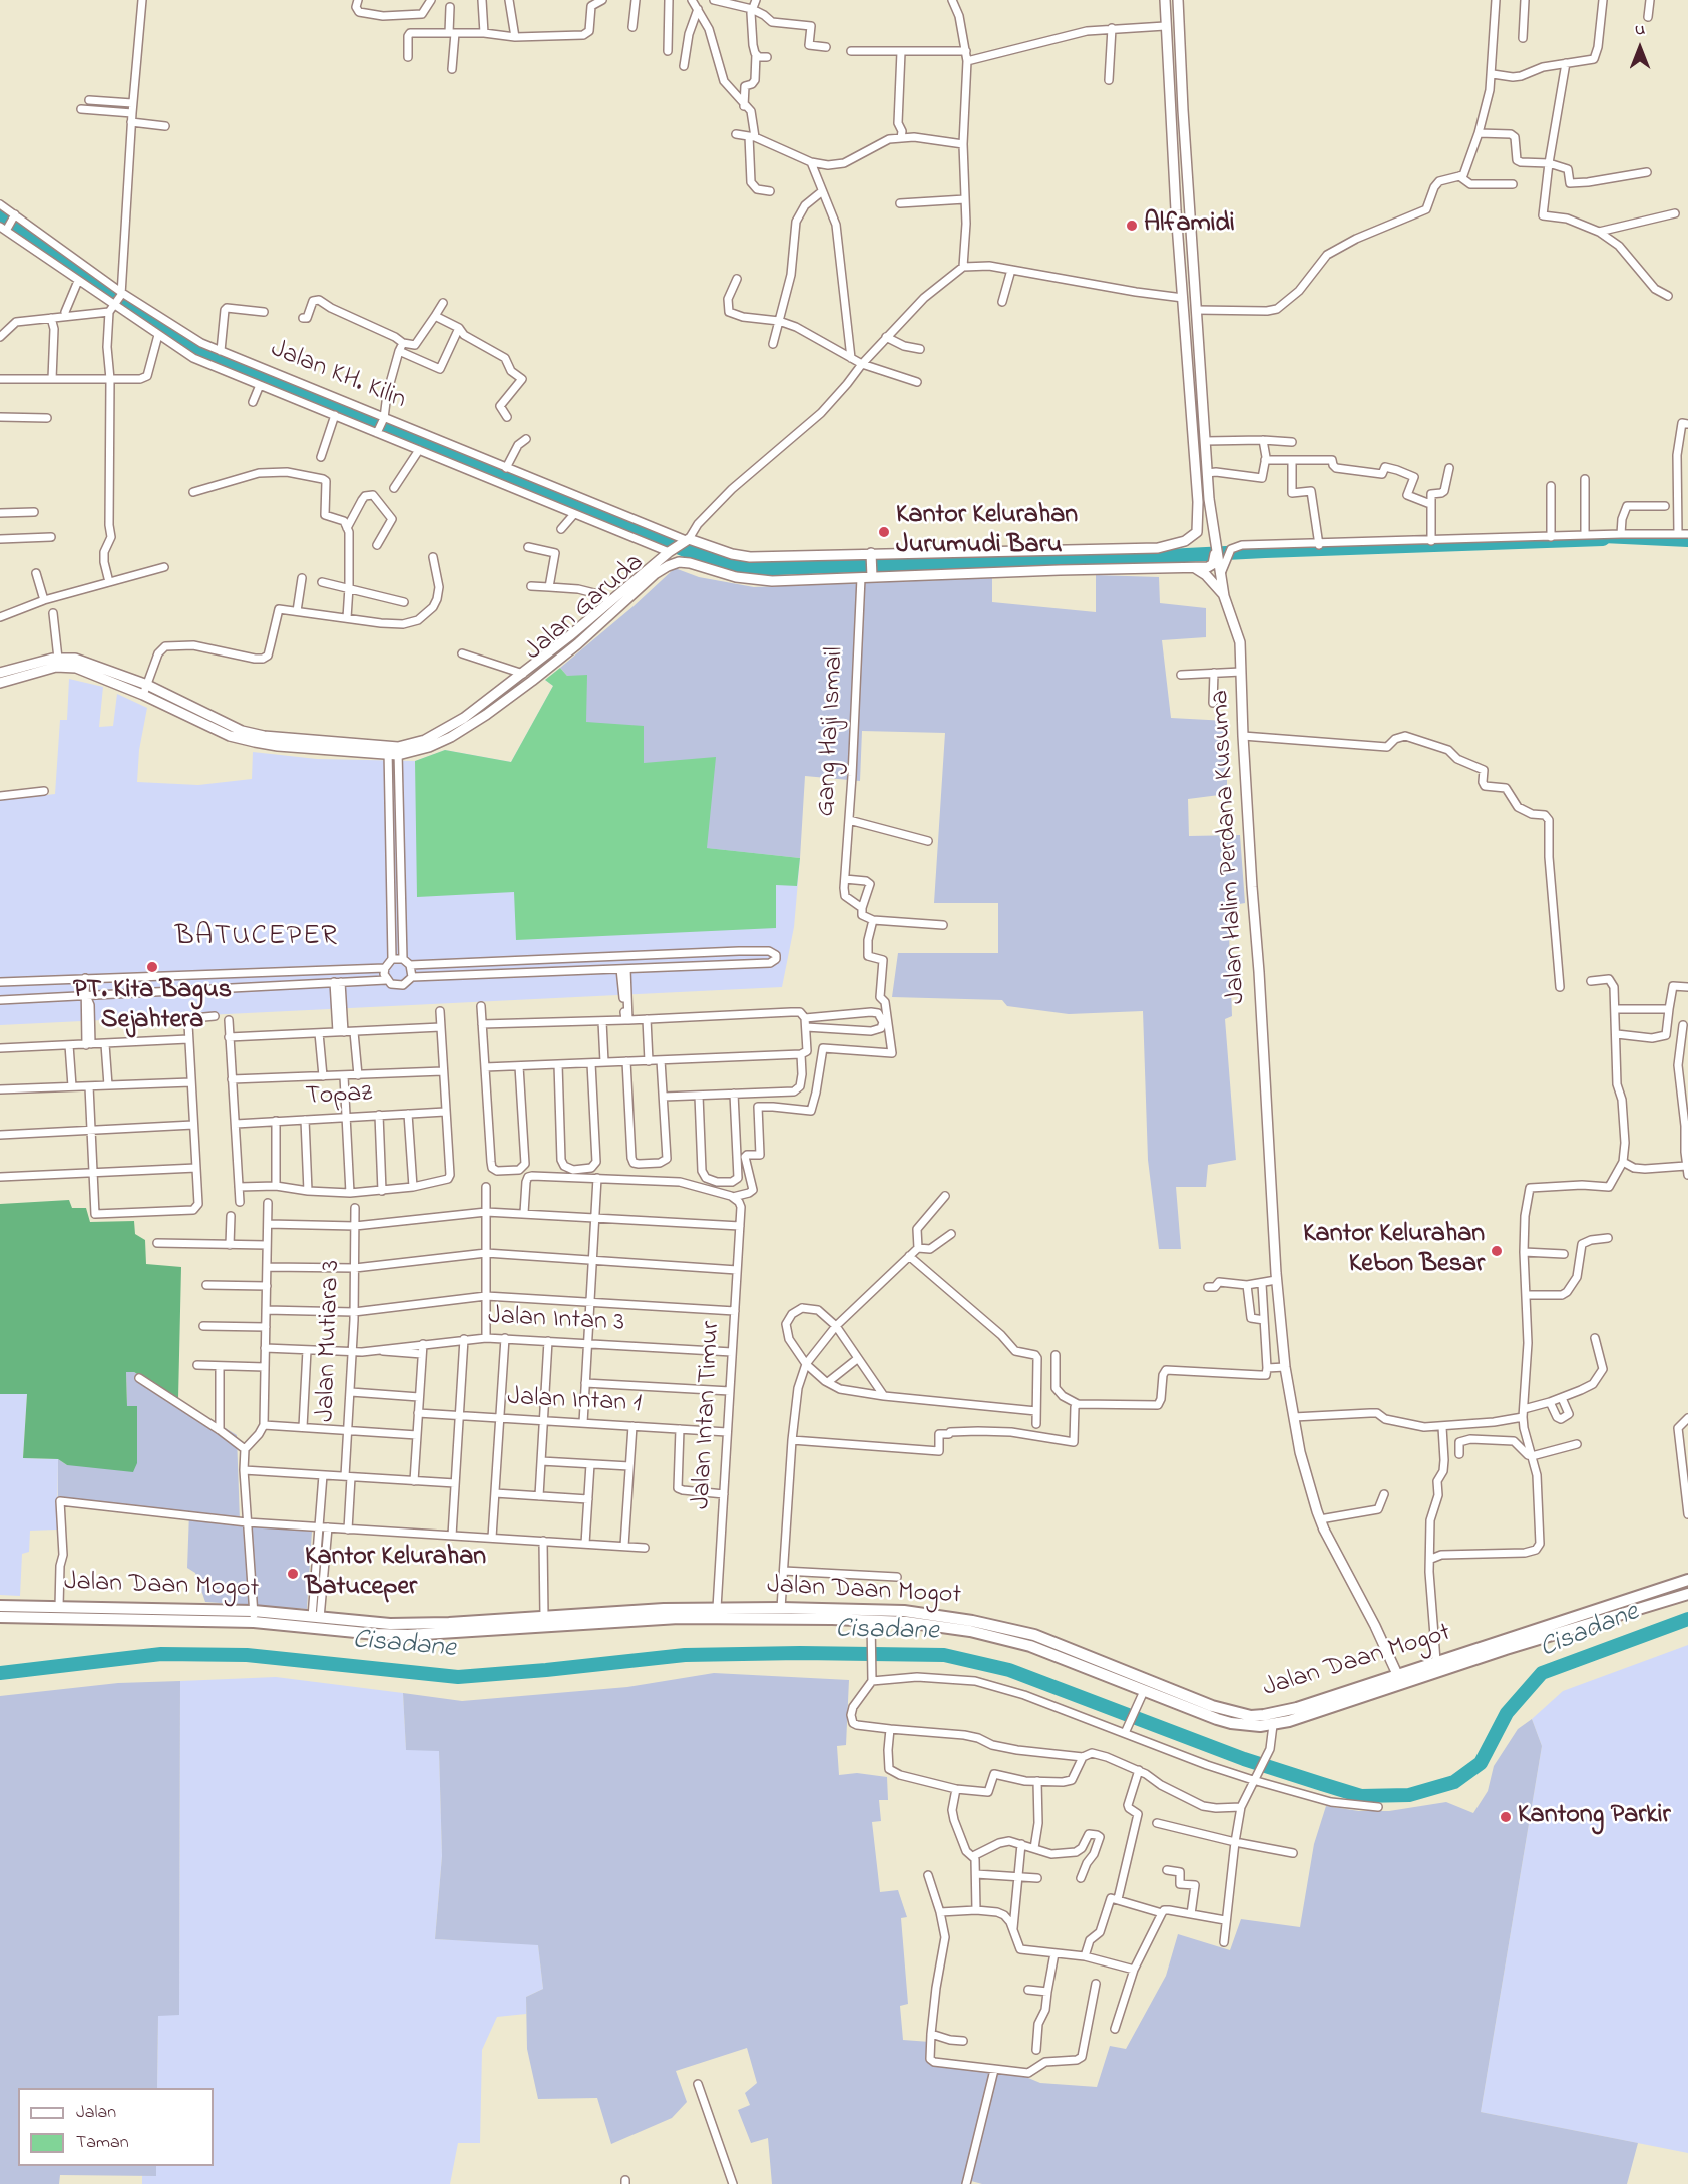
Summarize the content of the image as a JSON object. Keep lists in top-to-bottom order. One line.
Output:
{"streets":{"highway":["Jalan Daan Mogot"],"main road":["Jalan Garuda","Jalan Halim Perdana Kusuma"],"street":["Jalan KH. Kilin","Gang Haji Ismail","Topaz","Jalan Intan 3","Jalan Mutiara 3","Jalan Intan 1","Jalan Intan Timur"]},"crossings":[["Jalan KH. Kilin","Jalan Garuda"],["Jalan Garuda","Gang Haji Ismail"],["Jalan Garuda","Jalan Halim Perdana Kusuma"],["Jalan Halim Perdana Kusuma","Jalan Daan Mogot"],["Jalan Intan 3","Jalan Intan Timur"],["Jalan Intan 1","Jalan Intan Timur"],["Jalan Intan Timur","Jalan Daan Mogot"]],"districts":["BATUCEPER"],"water":["Cisadane"],"places":["Alfamidi","Kantor Kelurahan Jurumudi Baru","PT. Kita Bagus Sejahtera","Kantor Kelurahan Kebon Besar","Kantor Kelurahan Batuceper","Kantong Parkir"],"legend":["Jalan","Taman"],"north":"top"}
